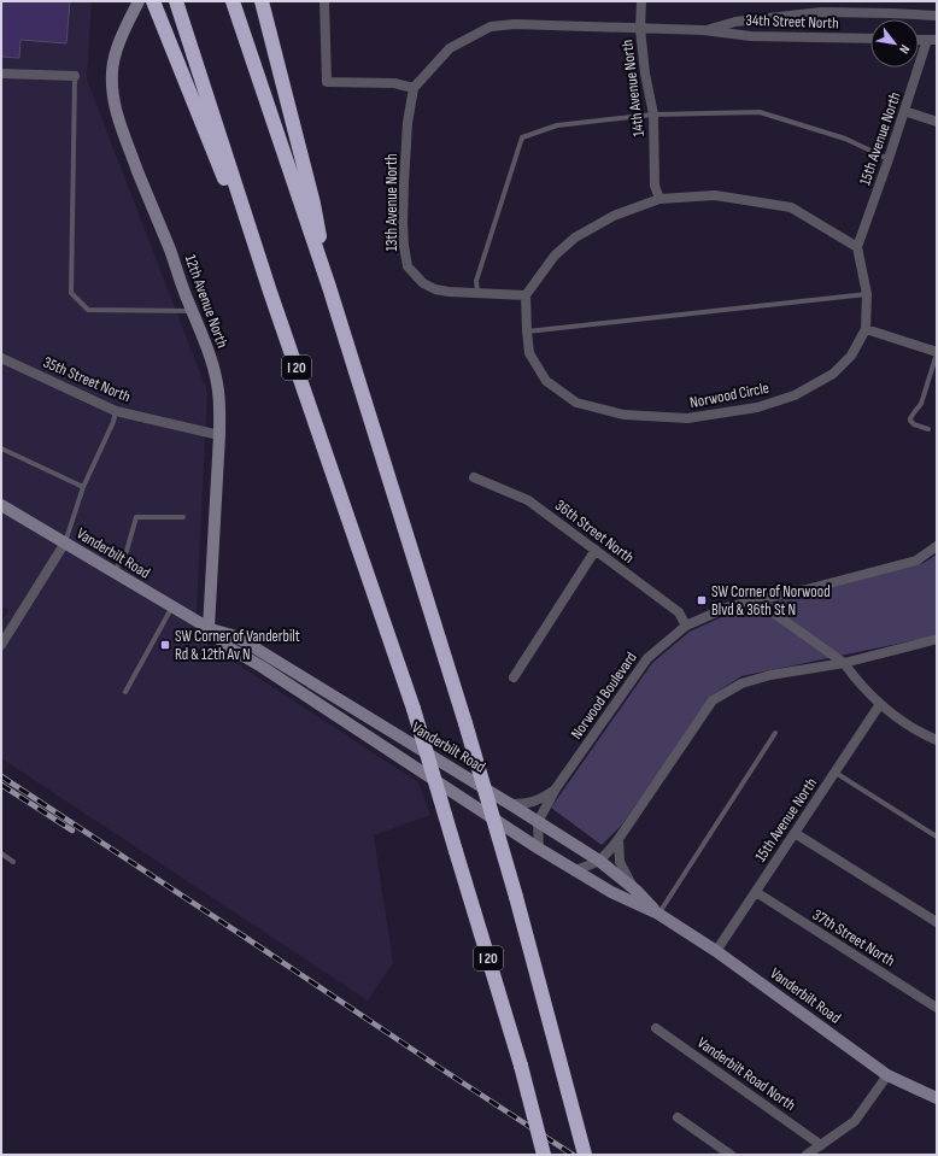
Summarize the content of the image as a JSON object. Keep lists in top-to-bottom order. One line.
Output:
{"streets":{"highway":["I 20"],"street":["34th Street North","14th Avenue North","15th Avenue North","13th Avenue North","12th Avenue North","35th Street North","Norwood Circle","36th Street North","Vanderbilt Road","Norwood Boulevard","37th Street North","Vanderbilt Road North"]},"crossings":[["34th Street North","14th Avenue North"],["34th Street North","13th Avenue North"],["15th Avenue North","Norwood Circle"],["15th Avenue North","Vanderbilt Road"],["15th Avenue North","37th Street North"],["12th Avenue North","35th Street North"],["12th Avenue North","Vanderbilt Road"],["36th Street North","Norwood Boulevard"],["Vanderbilt Road","Norwood Boulevard"]],"places":{"transit":["SW Corner of Norwood Blvd & 36th St N","SW Corner of Vanderbilt Rd & 12th Av N"]},"north":"bottom right"}
